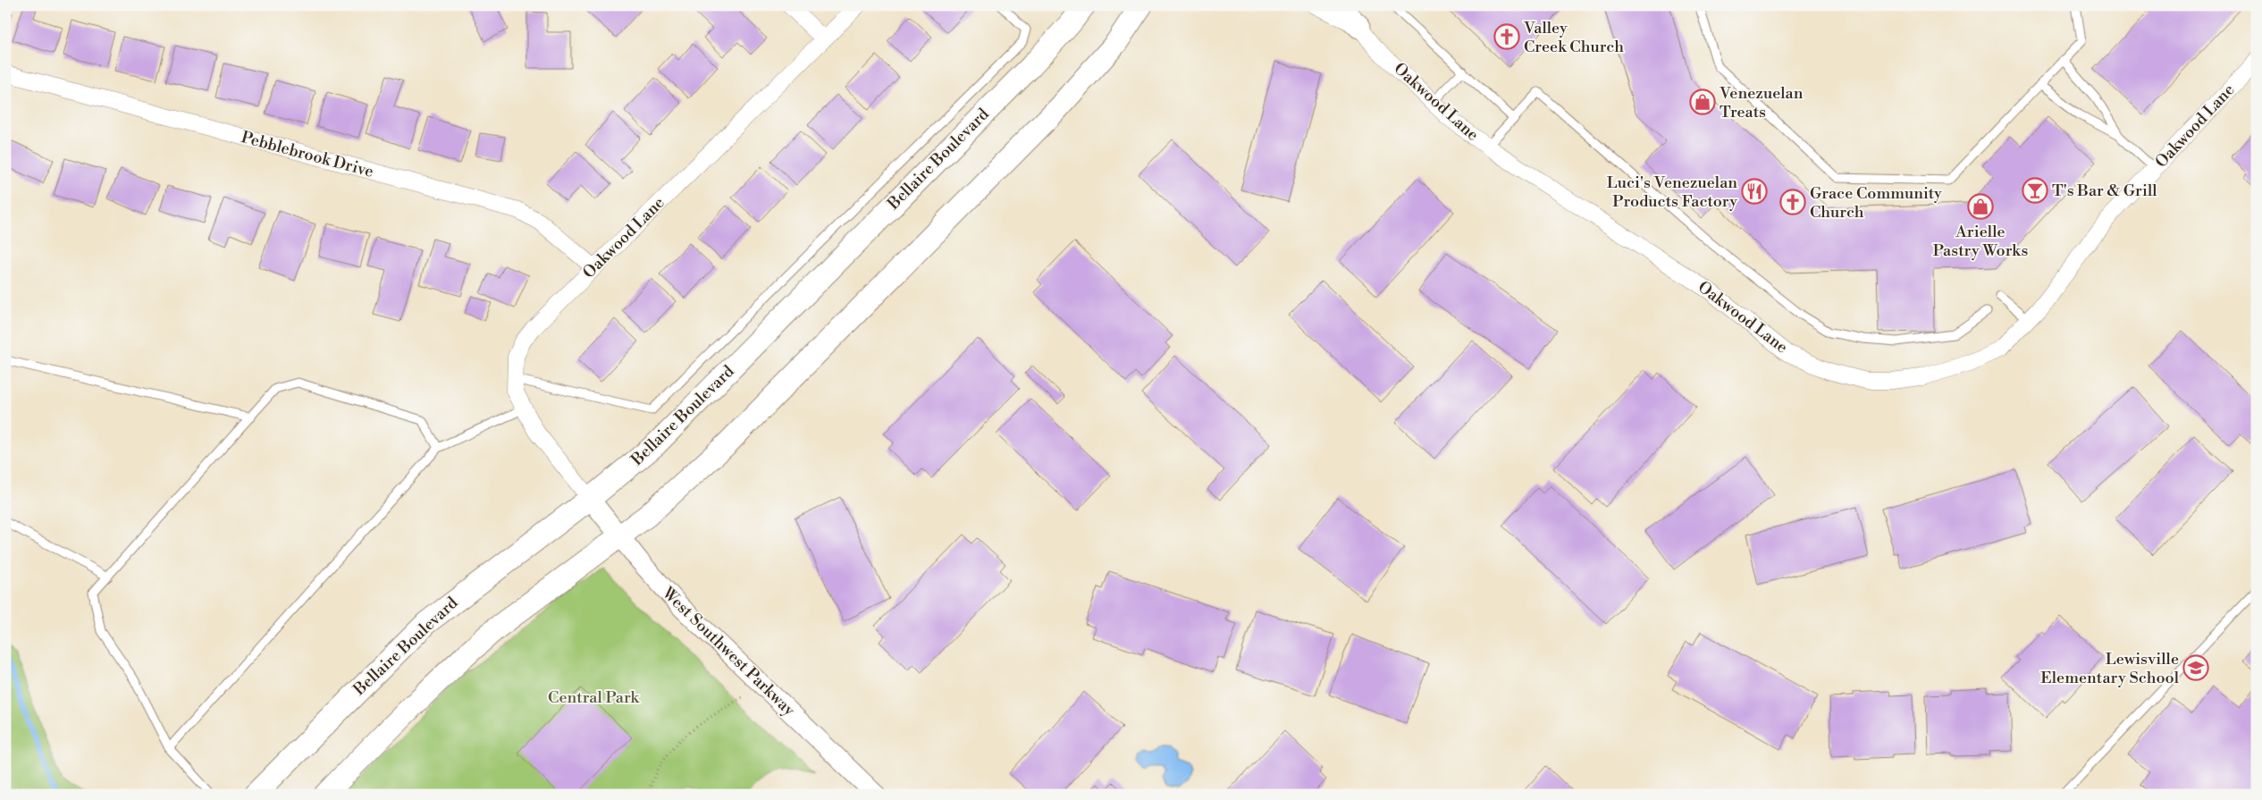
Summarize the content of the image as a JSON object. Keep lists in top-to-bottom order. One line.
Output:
{"streets":{"main road":["Bellaire Boulevard"],"street":["Oakwood Lane","Pebblebrook Drive","West Southwest Parkway"]},"crossings":[["Oakwood Lane","Pebblebrook Drive"],["Oakwood Lane","Bellaire Boulevard"],["Oakwood Lane","West Southwest Parkway"],["Bellaire Boulevard","West Southwest Parkway"]],"parks":["Central Park"],"places":{"church":["Valley Creek Church","Grace Community Church"],"shop":["Venezuelan Treats","Arielle Pastry Works"],"bar":["T's Bar & Grill"],"restaurant":["Luci's Venezuelan Products Factory"],"school or university":["Lewisville Elementary School"]}}
